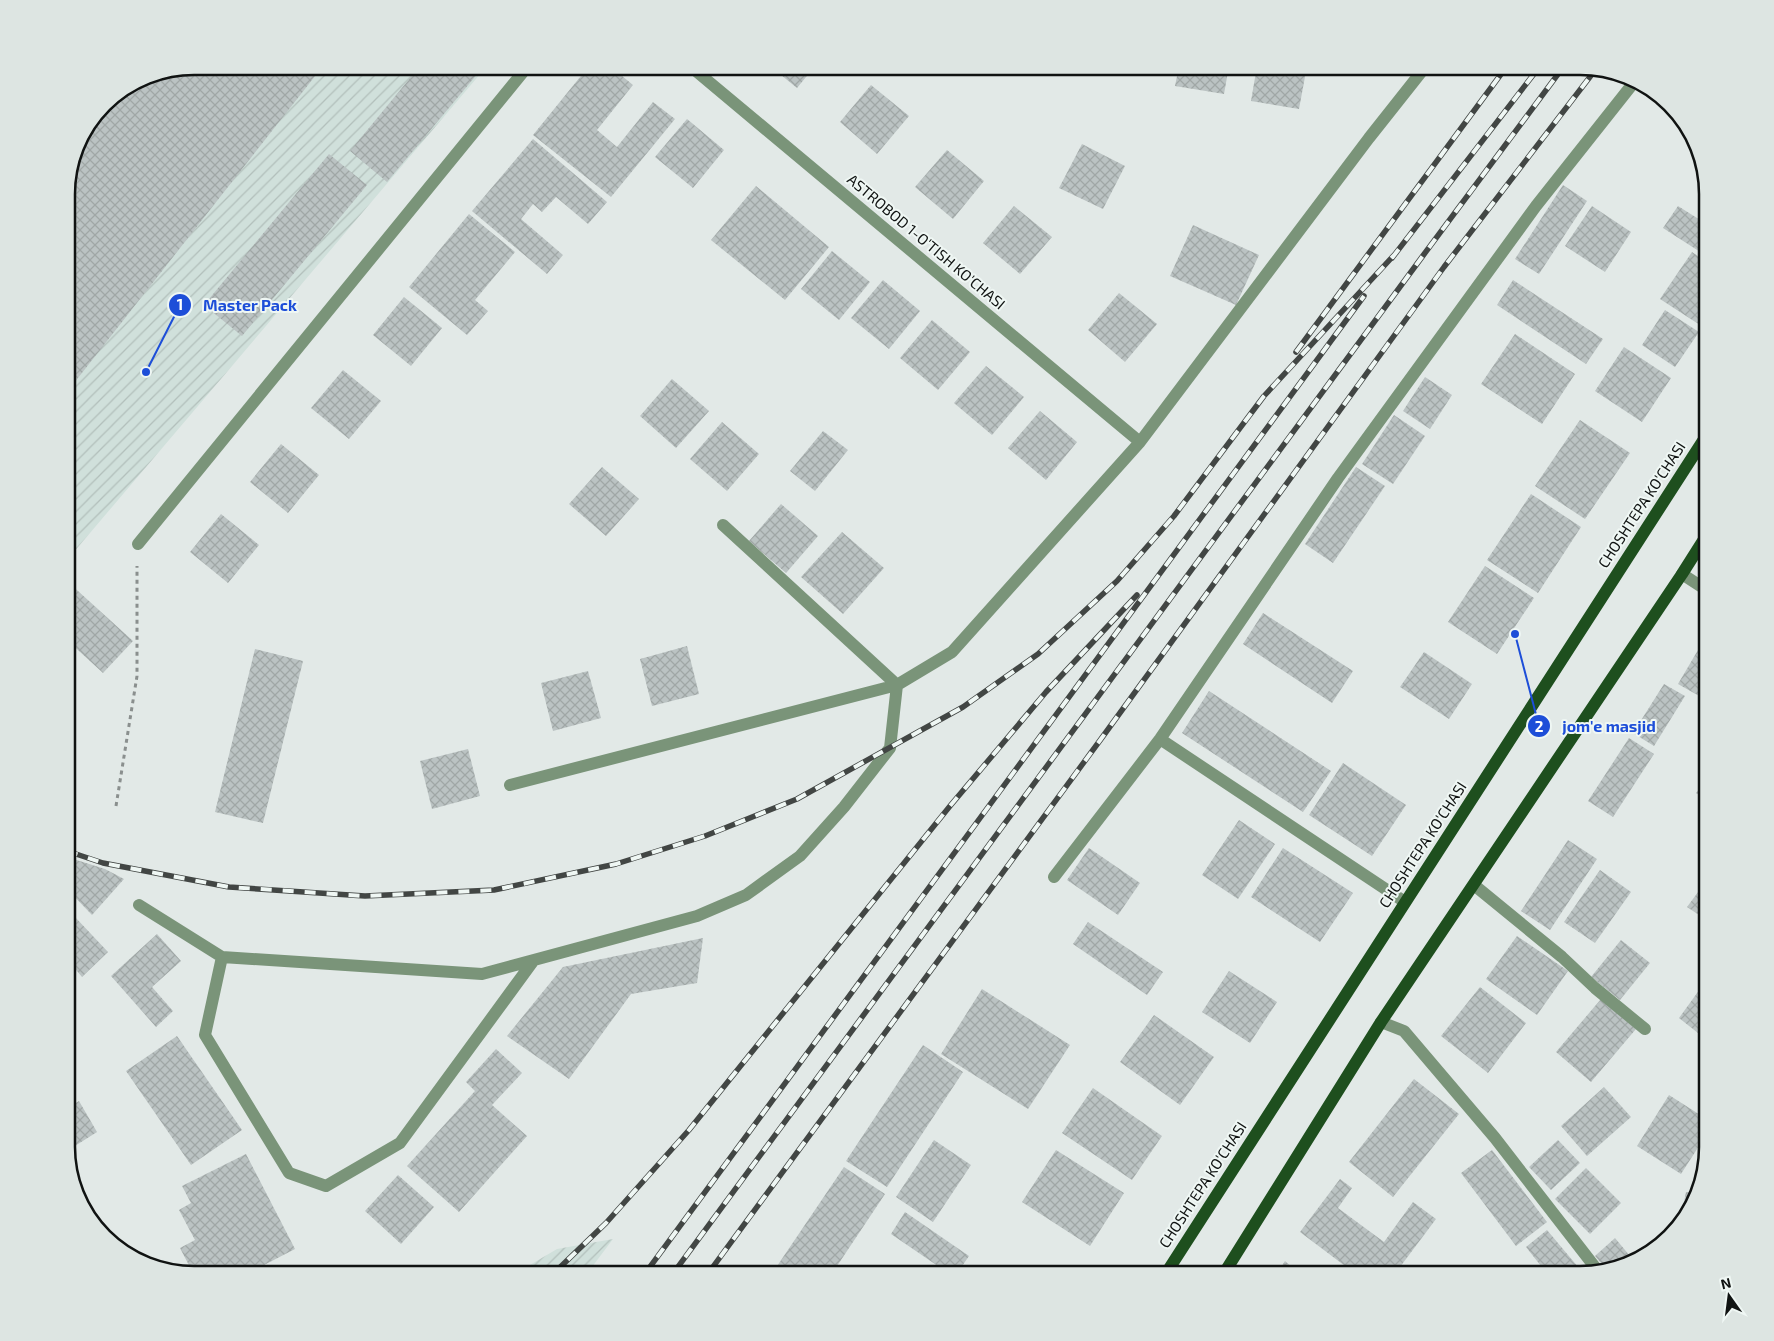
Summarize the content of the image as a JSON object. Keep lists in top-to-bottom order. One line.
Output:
{"streets":{"main road":["CHOSHTEPA KO'CHASI"],"street":["ASTROBOD 1-O'TISH KO'CHASI"]},"places":["Master Pack","jom'e masjid"],"north":"top"}
